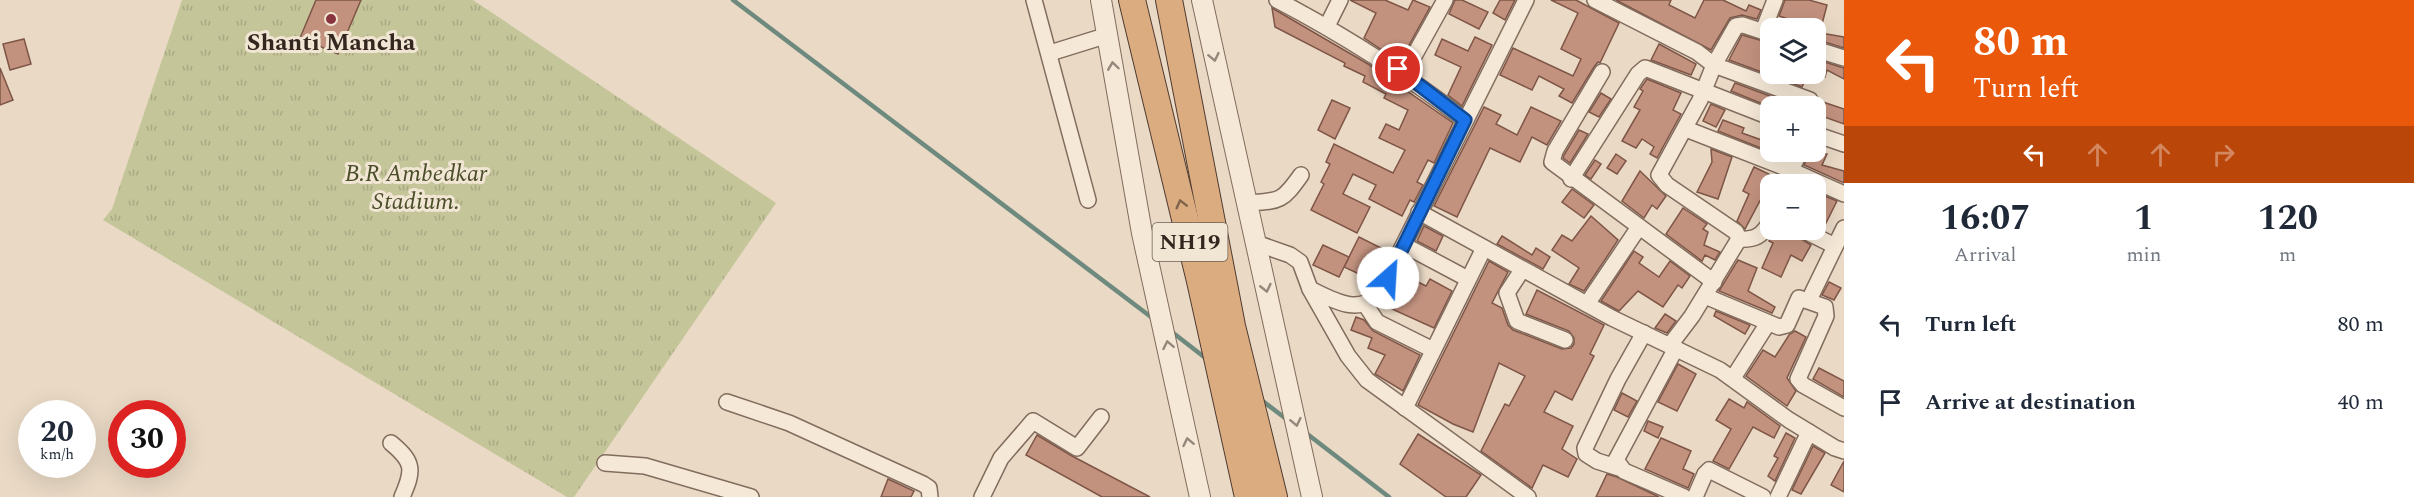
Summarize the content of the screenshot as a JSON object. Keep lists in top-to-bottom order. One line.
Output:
{"streets":{"highway":["NH19"]},"parks":["B.R Ambedkar Stadium."],"places":["Shanti Mancha"],"page":{"turn":["80 m","Turn left"],"map_buttons":["+","−"],"eta":["16:07","Arrival","1","min","120","m"],"list":[{"name":"Turn left","value":"80 m"},{"name":"Arrive at destination","value":"40 m"}],"speed":"20 km/h","limit":"30"}}
